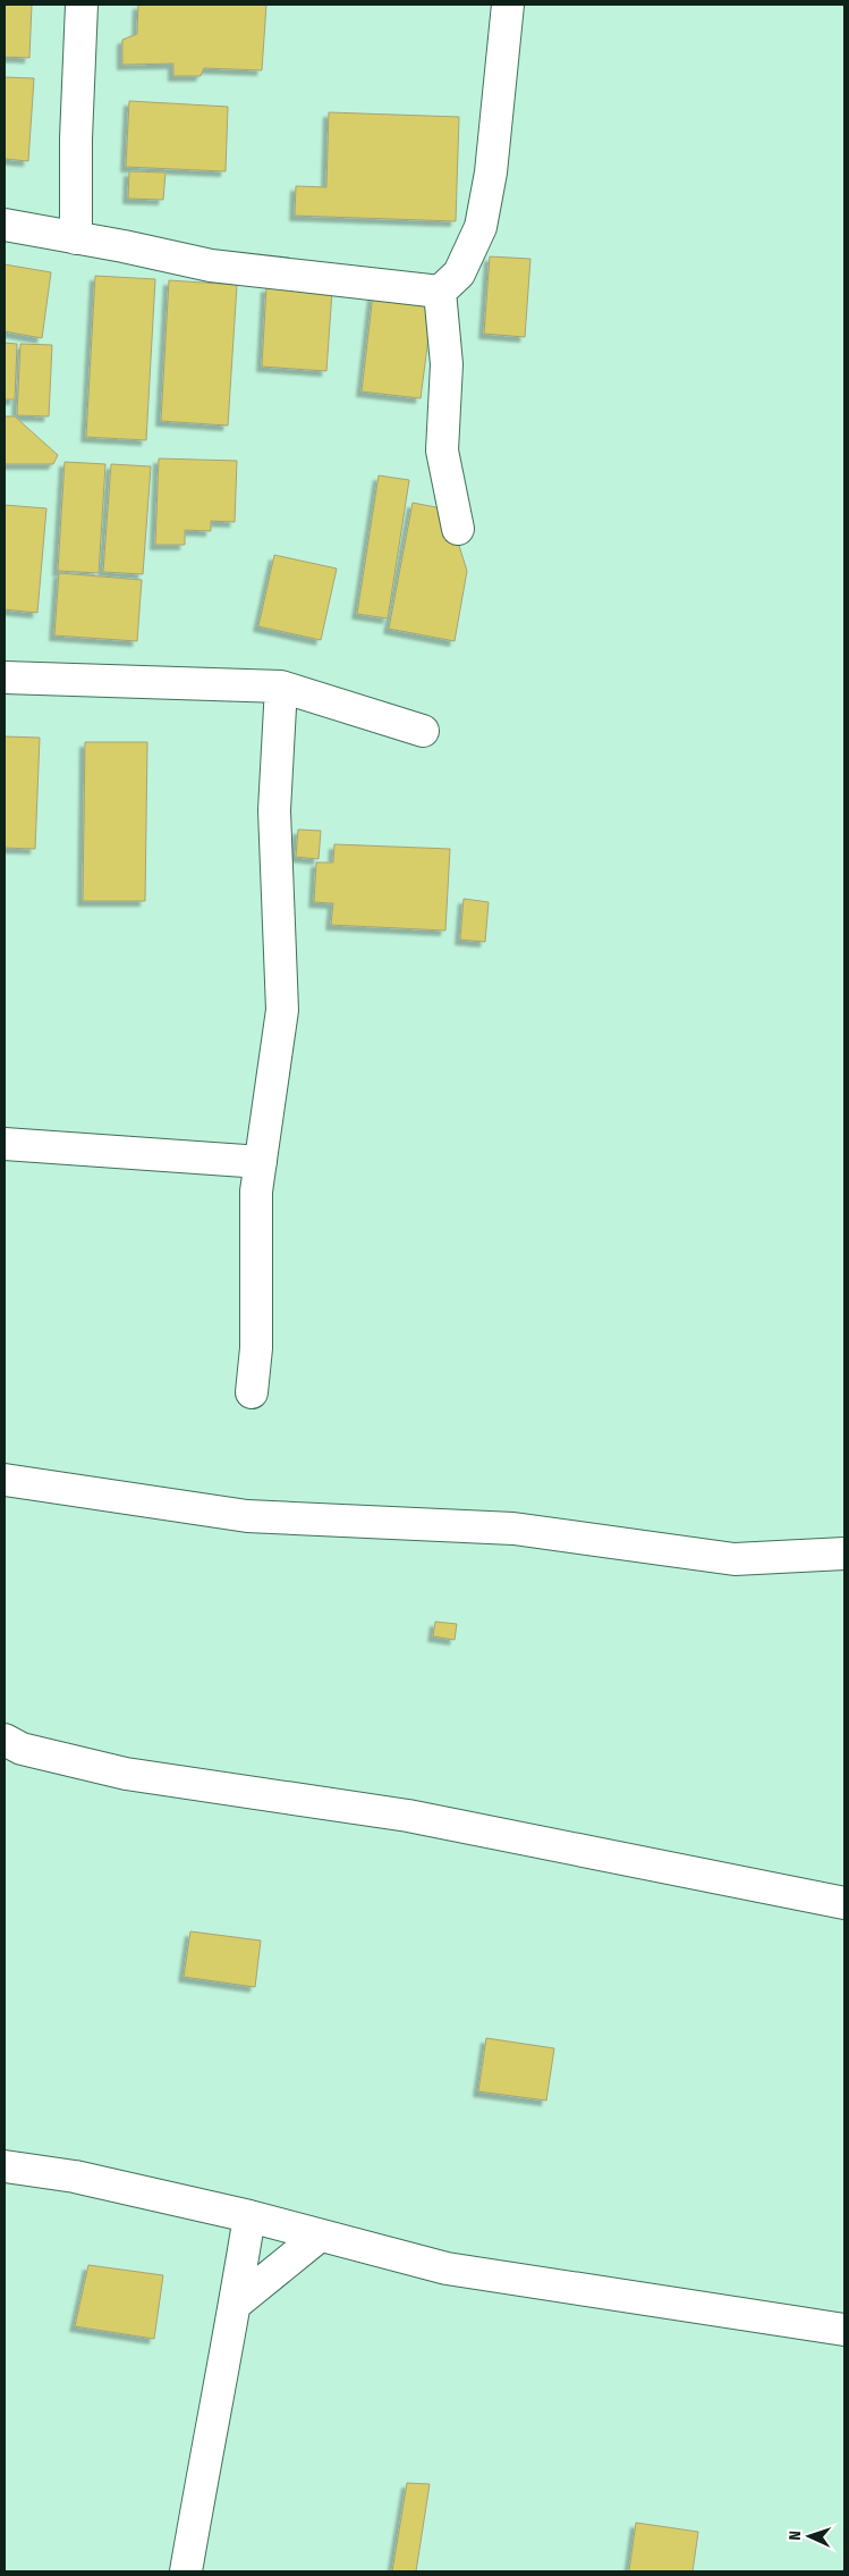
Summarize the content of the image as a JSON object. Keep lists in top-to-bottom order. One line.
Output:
{"north":"left"}
